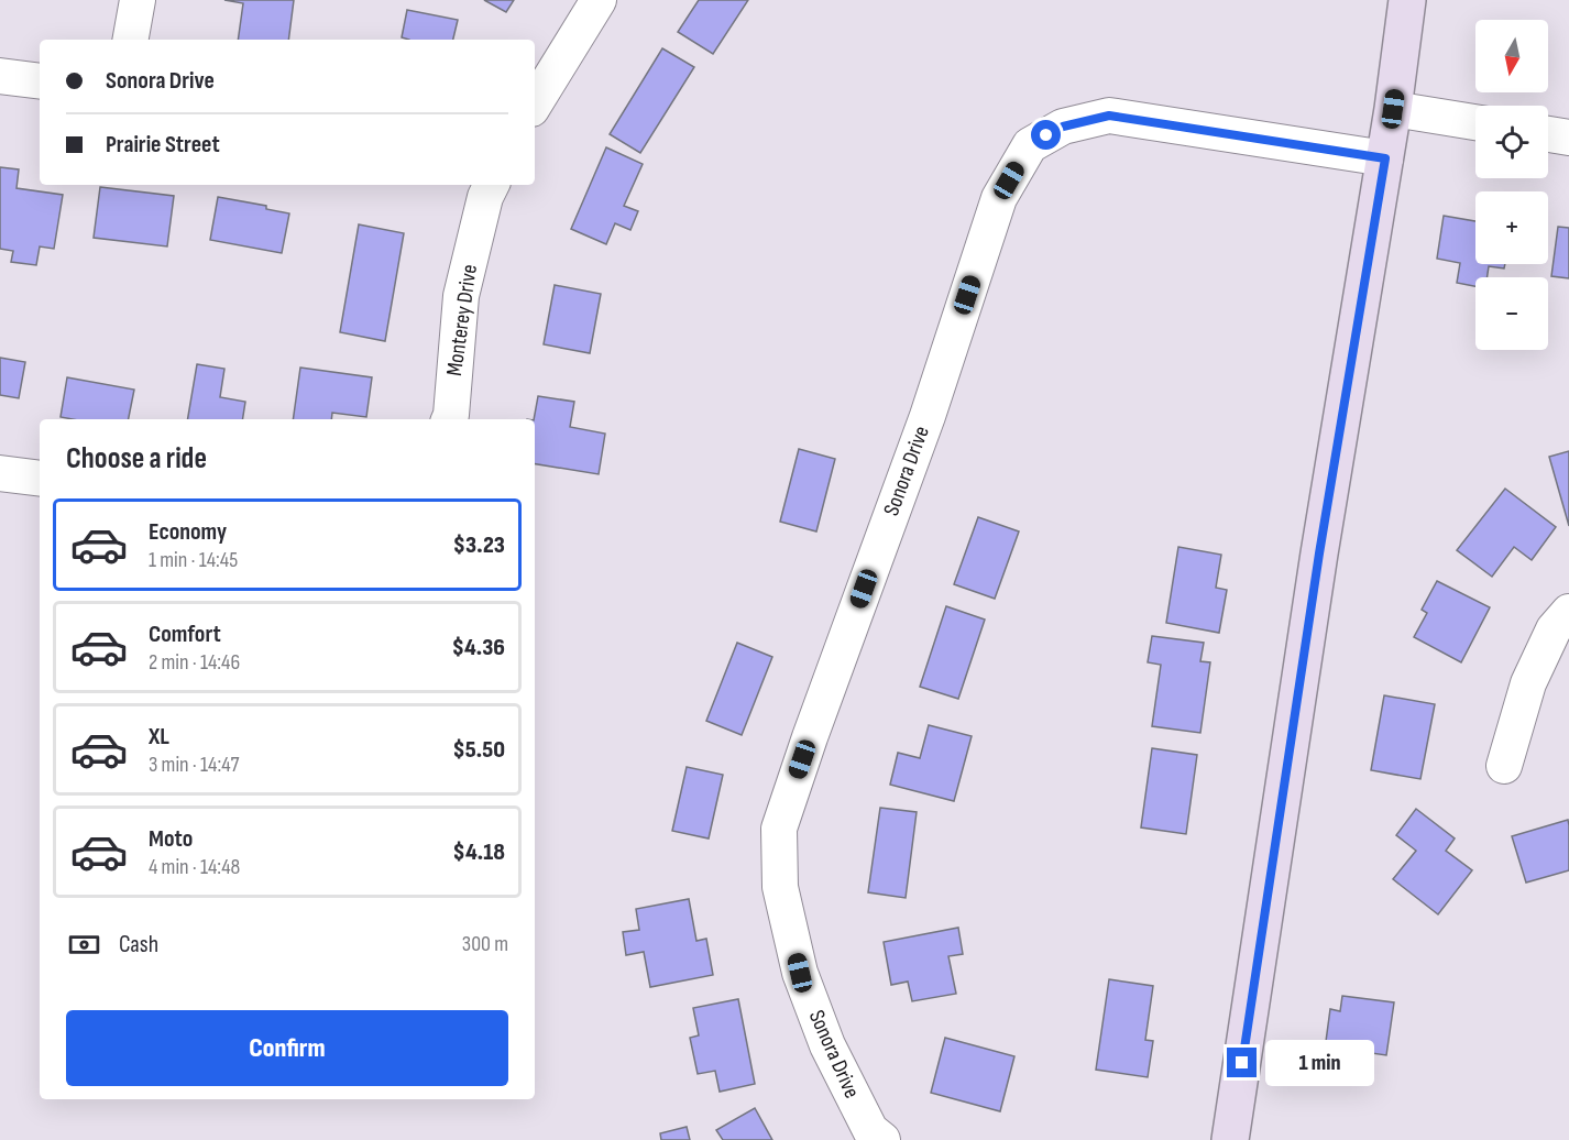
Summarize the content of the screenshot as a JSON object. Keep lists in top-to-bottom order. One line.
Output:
{"streets":{"street":["Monterey Drive","Sonora Drive"]},"north":"bottom","page":{"map_buttons":["+","−"],"banner":["Sonora Drive","Prairie Street"],"heading":"Choose a ride","list":[{"name":"Economy","note":"1 min · 14:45","value":"$3.23"},{"name":"Comfort","note":"2 min · 14:46","value":"$4.36"},{"name":"XL","note":"3 min · 14:47","value":"$5.50"},{"name":"Moto","note":"4 min · 14:48","value":"$4.18"}],"pay":["Cash","300 m"],"buttons":"Confirm","bubble":"1 min"}}
